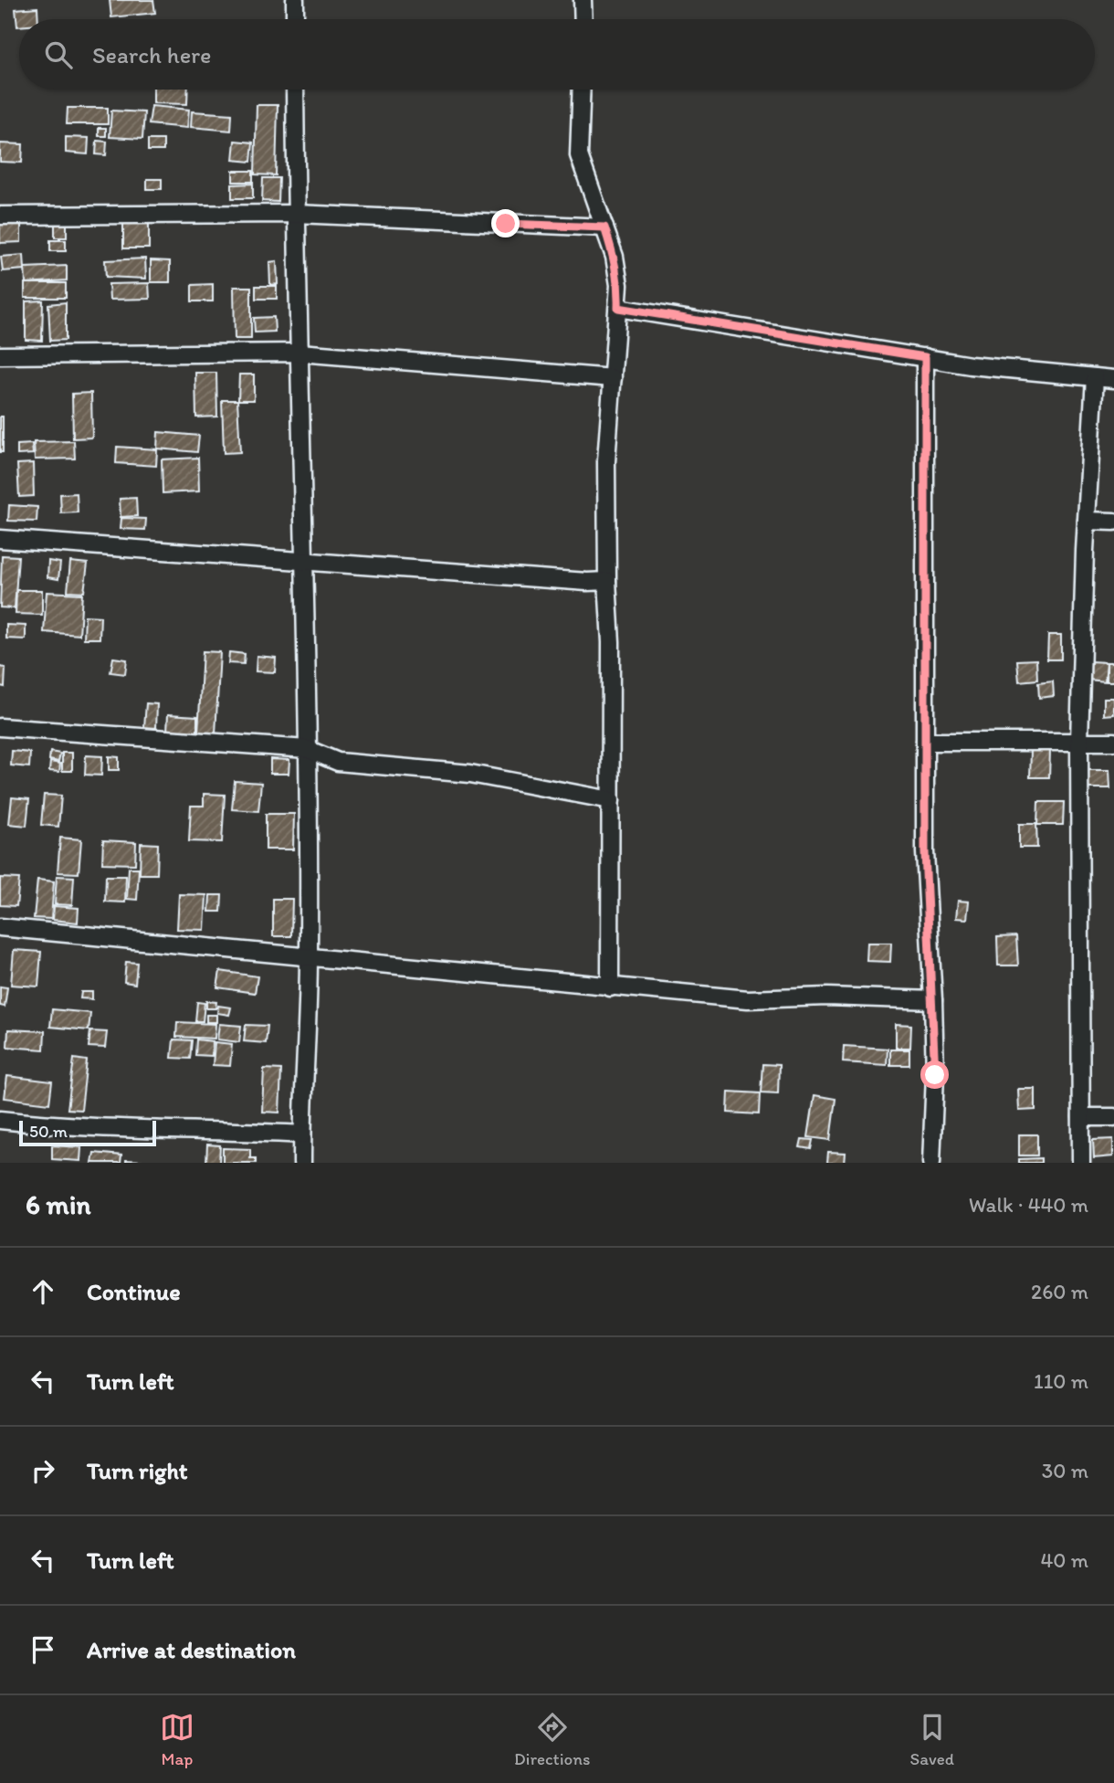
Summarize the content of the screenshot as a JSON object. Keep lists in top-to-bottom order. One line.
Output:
{"scale_bar":"50 m","page":{"search":"Search here","scale":"50 m","heading":["6 min","Walk · 440 m"],"list":[["Continue","260 m"],["Turn left","110 m"],["Turn right","30 m"],["Turn left","40 m"],"Arrive at destination"],"nav":["Map","Directions","Saved"]}}
